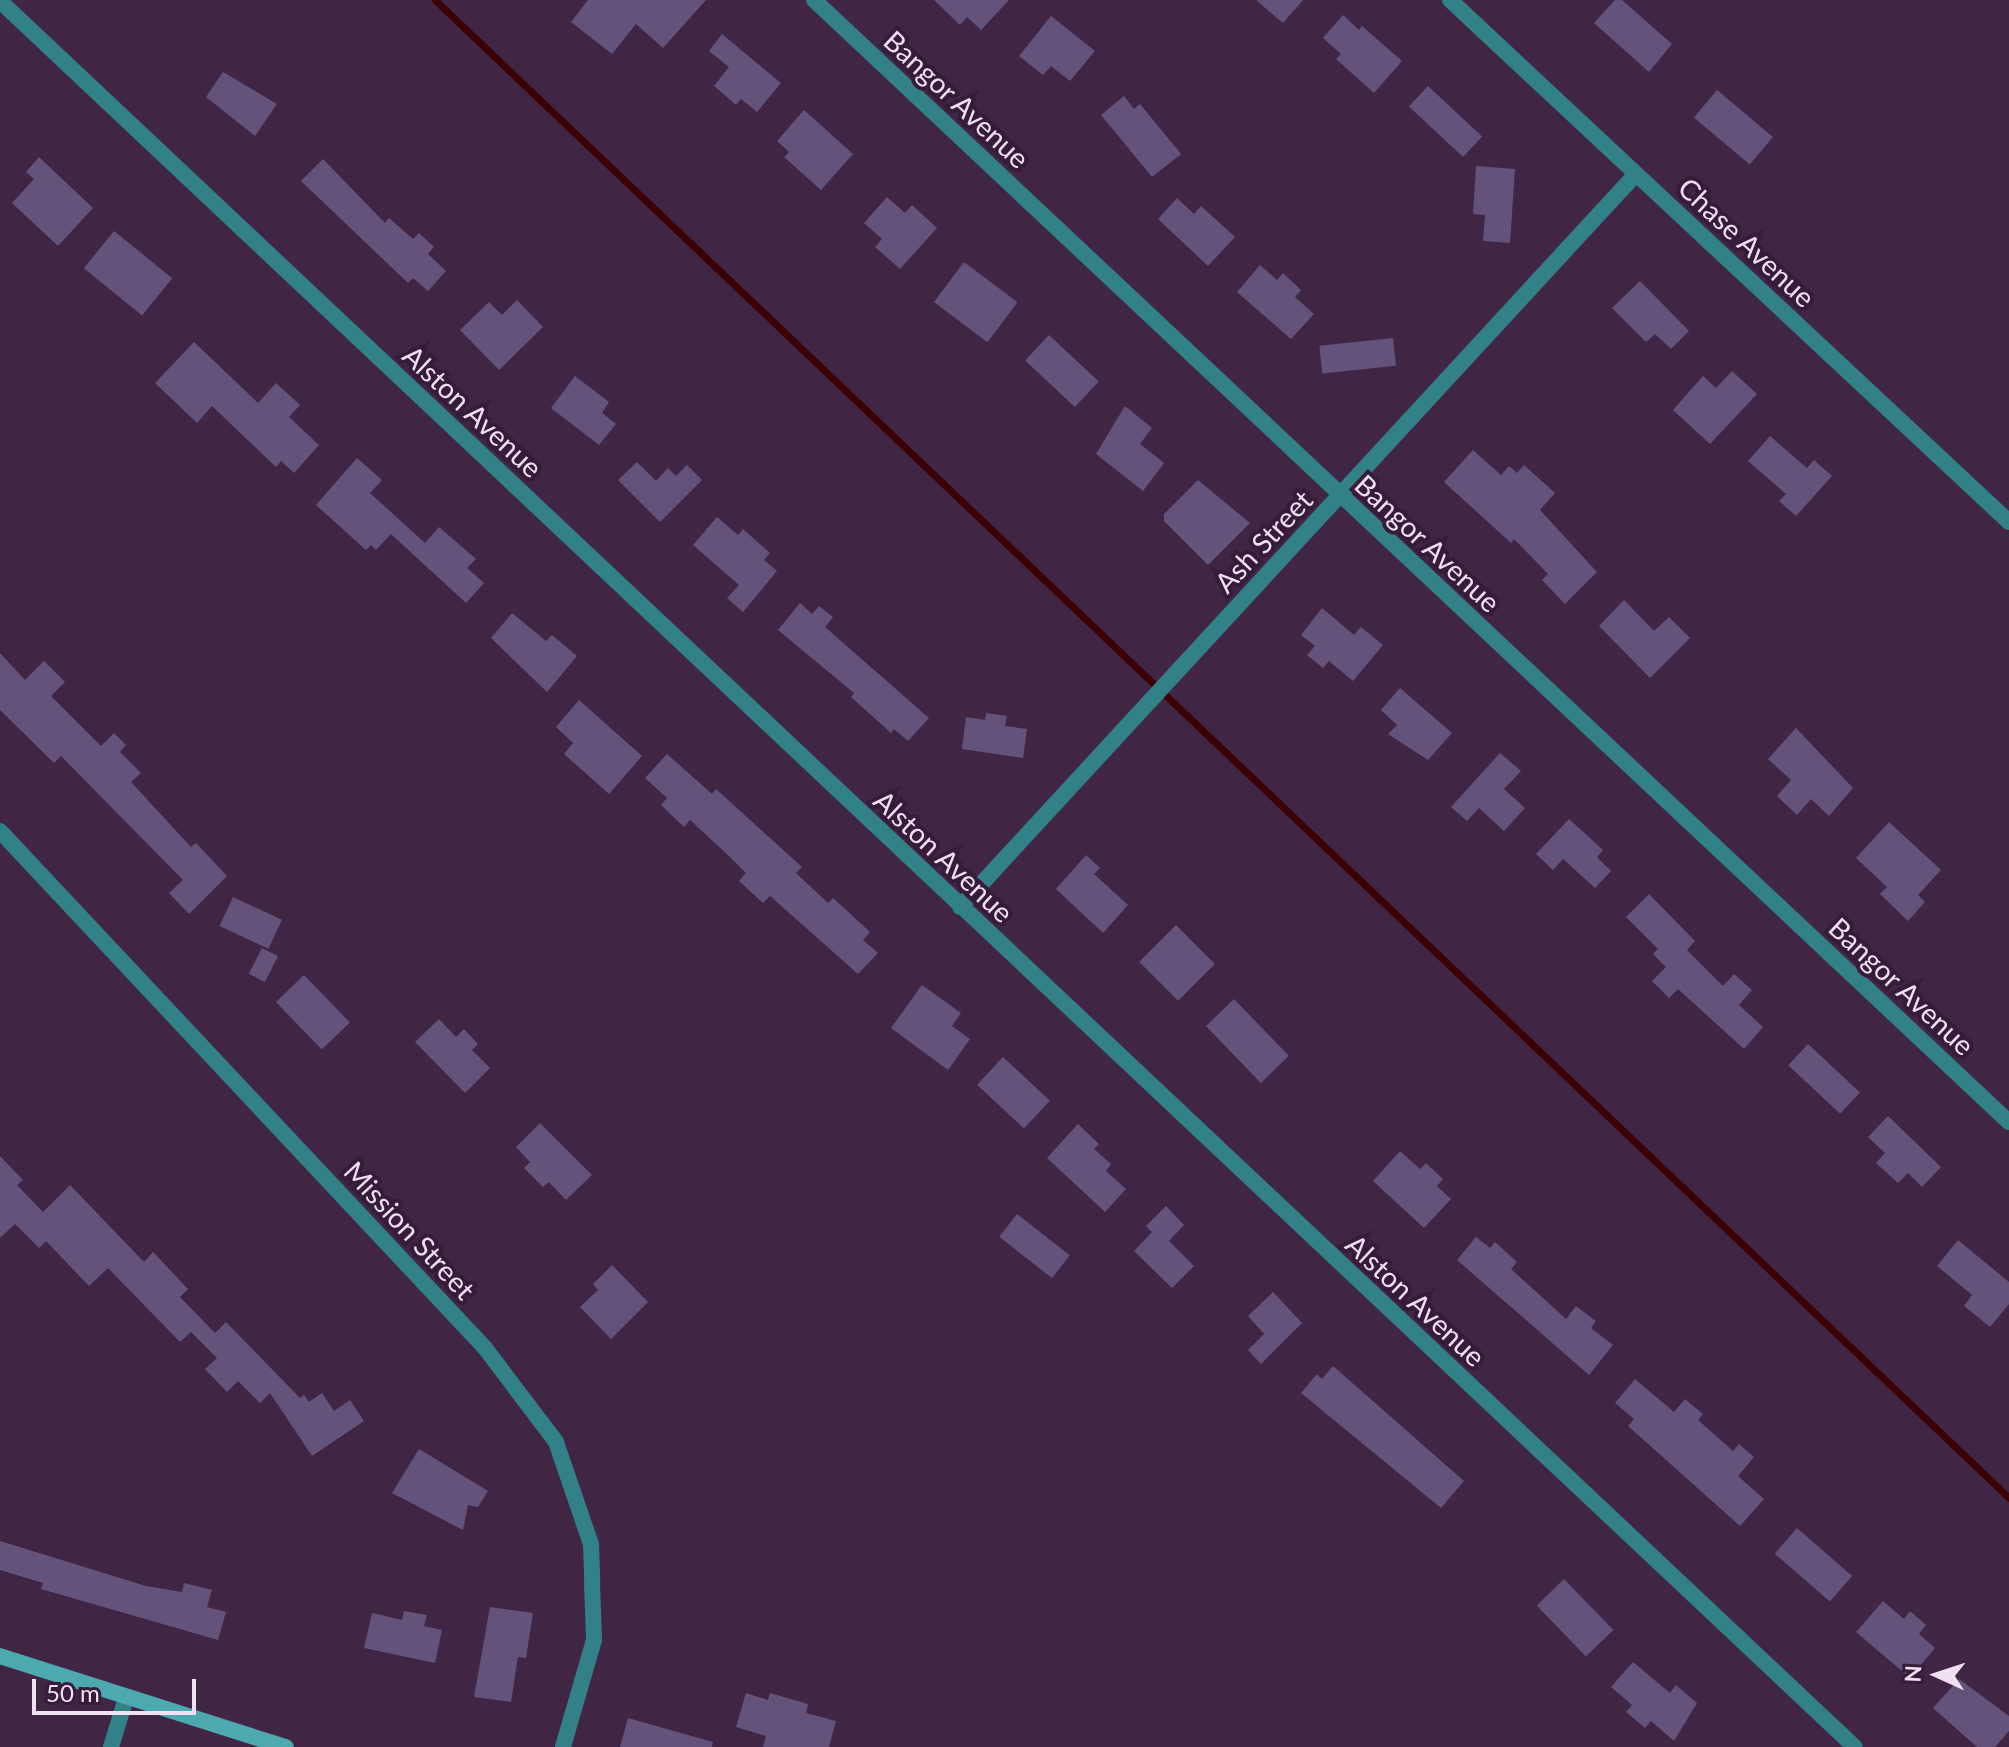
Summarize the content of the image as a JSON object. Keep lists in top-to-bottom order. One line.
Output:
{"streets":{"street":["Bangor Avenue","Chase Avenue","Alston Avenue","Ash Street","Mission Street"]},"crossings":[["Bangor Avenue","Ash Street"],["Chase Avenue","Ash Street"],["Alston Avenue","Ash Street"]],"scale_bar":"50 m","north":"left"}
